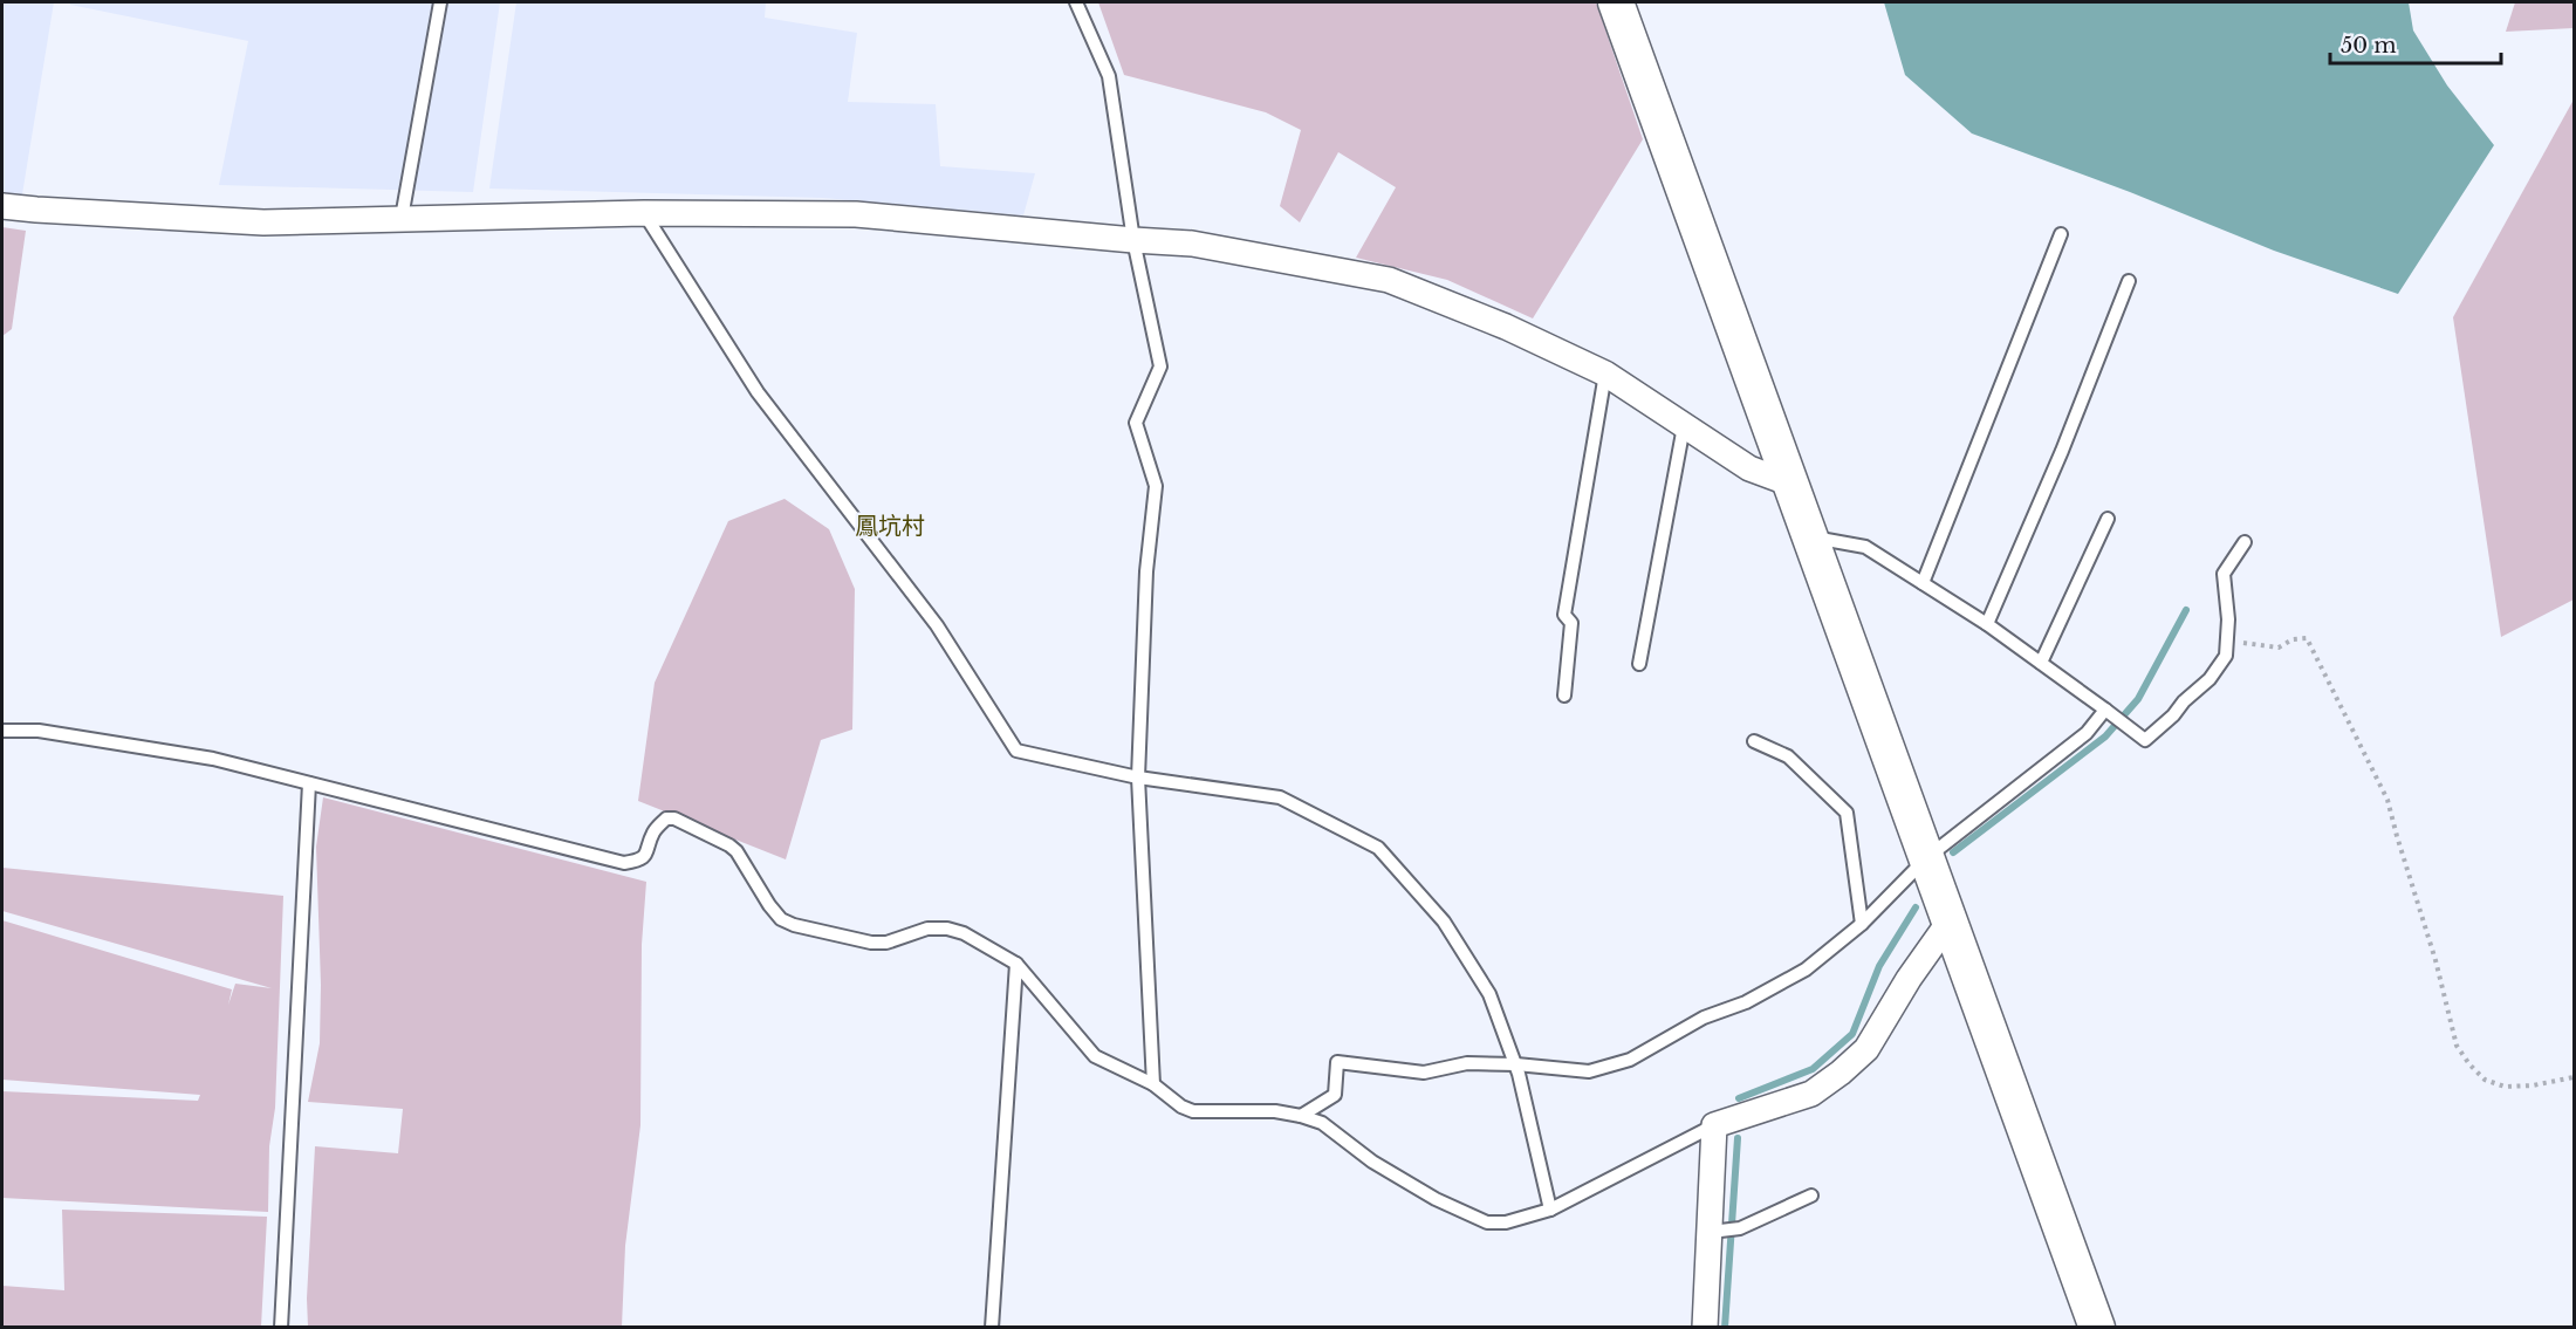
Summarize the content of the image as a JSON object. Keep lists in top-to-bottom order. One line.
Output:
{"districts":["鳳坑村"],"scale_bar":"50 m"}
